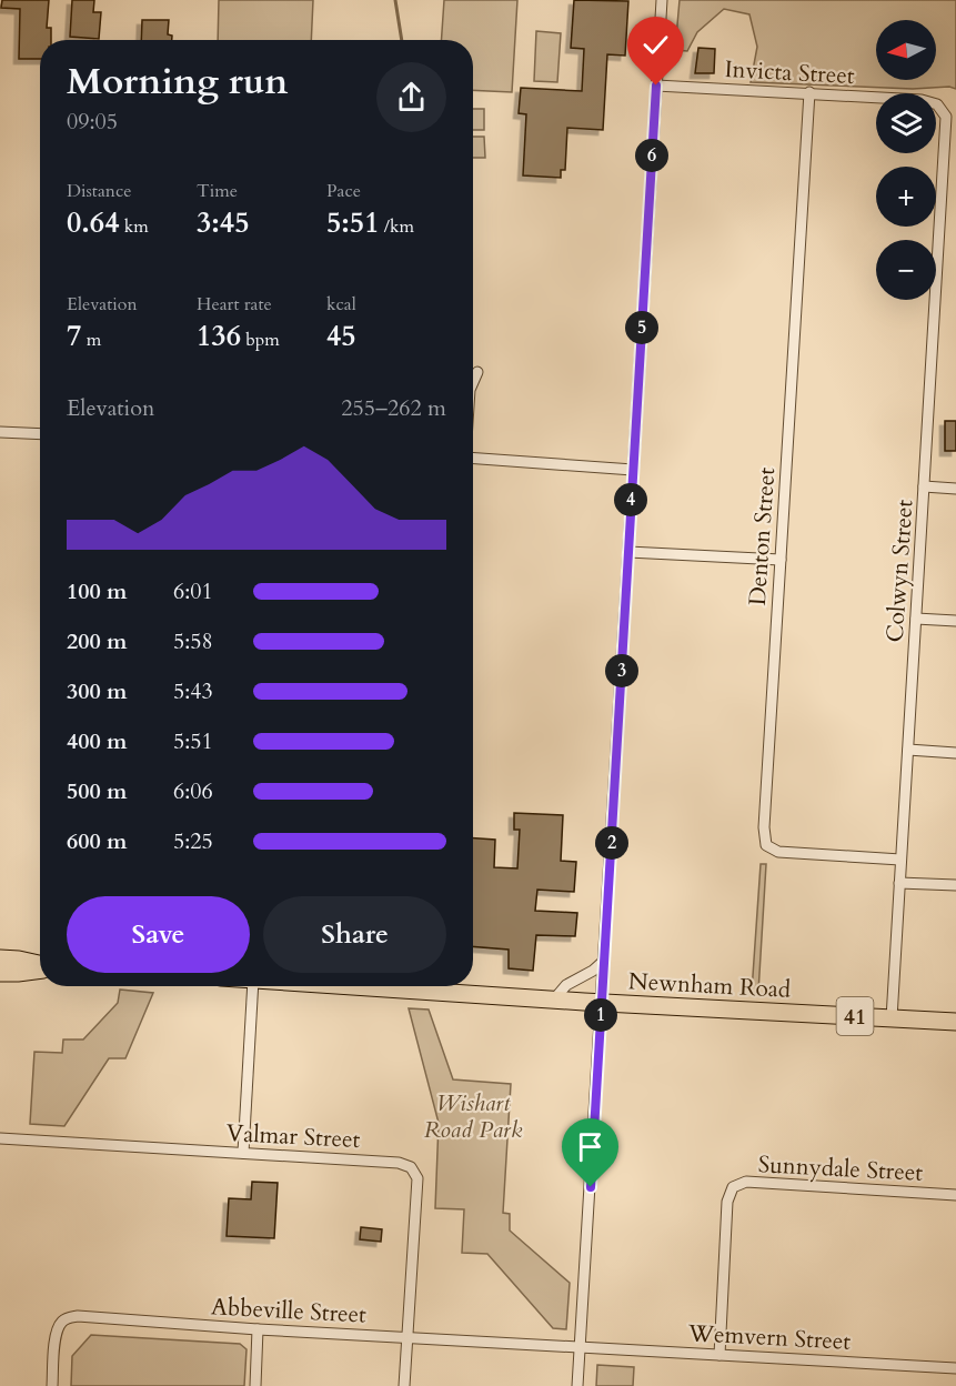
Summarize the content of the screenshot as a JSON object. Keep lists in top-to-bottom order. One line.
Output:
{"streets":{"main road":["Newnham Road","41"],"street":["Invicta Street","Denton Street","Colwyn Street","Valmar Street","Sunnydale Street","Abbeville Street","Wemvern Street"]},"crossings":[["Invicta Street","Denton Street"],["Invicta Street","Colwyn Street"],["Denton Street","Colwyn Street"],["Colwyn Street","Newnham Road"],["Valmar Street","Abbeville Street"],["Sunnydale Street","Wemvern Street"],["Abbeville Street","Wemvern Street"]],"parks":["Wishart Road Park"],"north":"left","page":{"map_buttons":["+","−"],"heading":["Morning run","09:05"],"pins":["6","5","4","3","2","1"],"stats":[["Distance","0.64 km"],["Time","3:45"],["Pace","5:51 /km"],["Elevation","7 m"],["Heart rate","136 bpm"],["kcal","45"]],"chart":["Elevation","255–262 m"],"list":[{"name":"100 m","note":"6:01"},{"name":"200 m","note":"5:58"},{"name":"300 m","note":"5:43"},{"name":"400 m","note":"5:51"},{"name":"500 m","note":"6:06"},{"name":"600 m","note":"5:25"}],"buttons":["Save","Share"]}}
